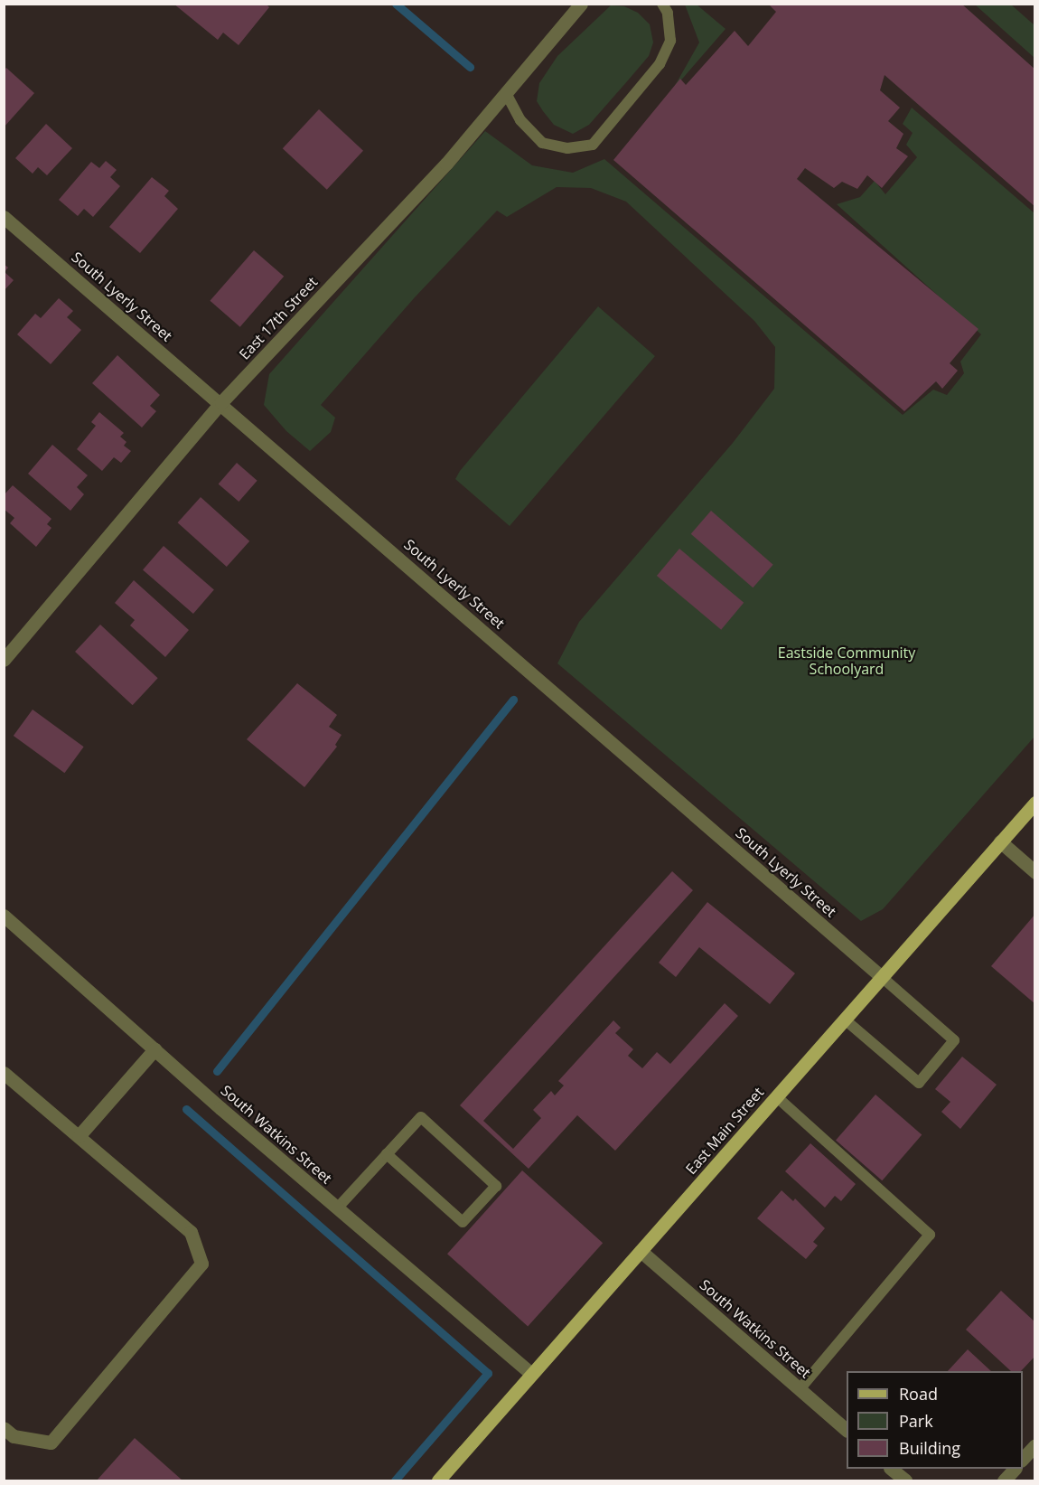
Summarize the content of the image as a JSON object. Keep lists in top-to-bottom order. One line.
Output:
{"streets":{"main road":["East Main Street"],"street":["South Lyerly Street","East 17th Street","South Watkins Street"]},"crossings":[["South Lyerly Street","East 17th Street"],["South Lyerly Street","East Main Street"],["East Main Street","South Watkins Street"]],"parks":["Eastside Community Schoolyard"],"legend":["Road","Park","Building"]}
